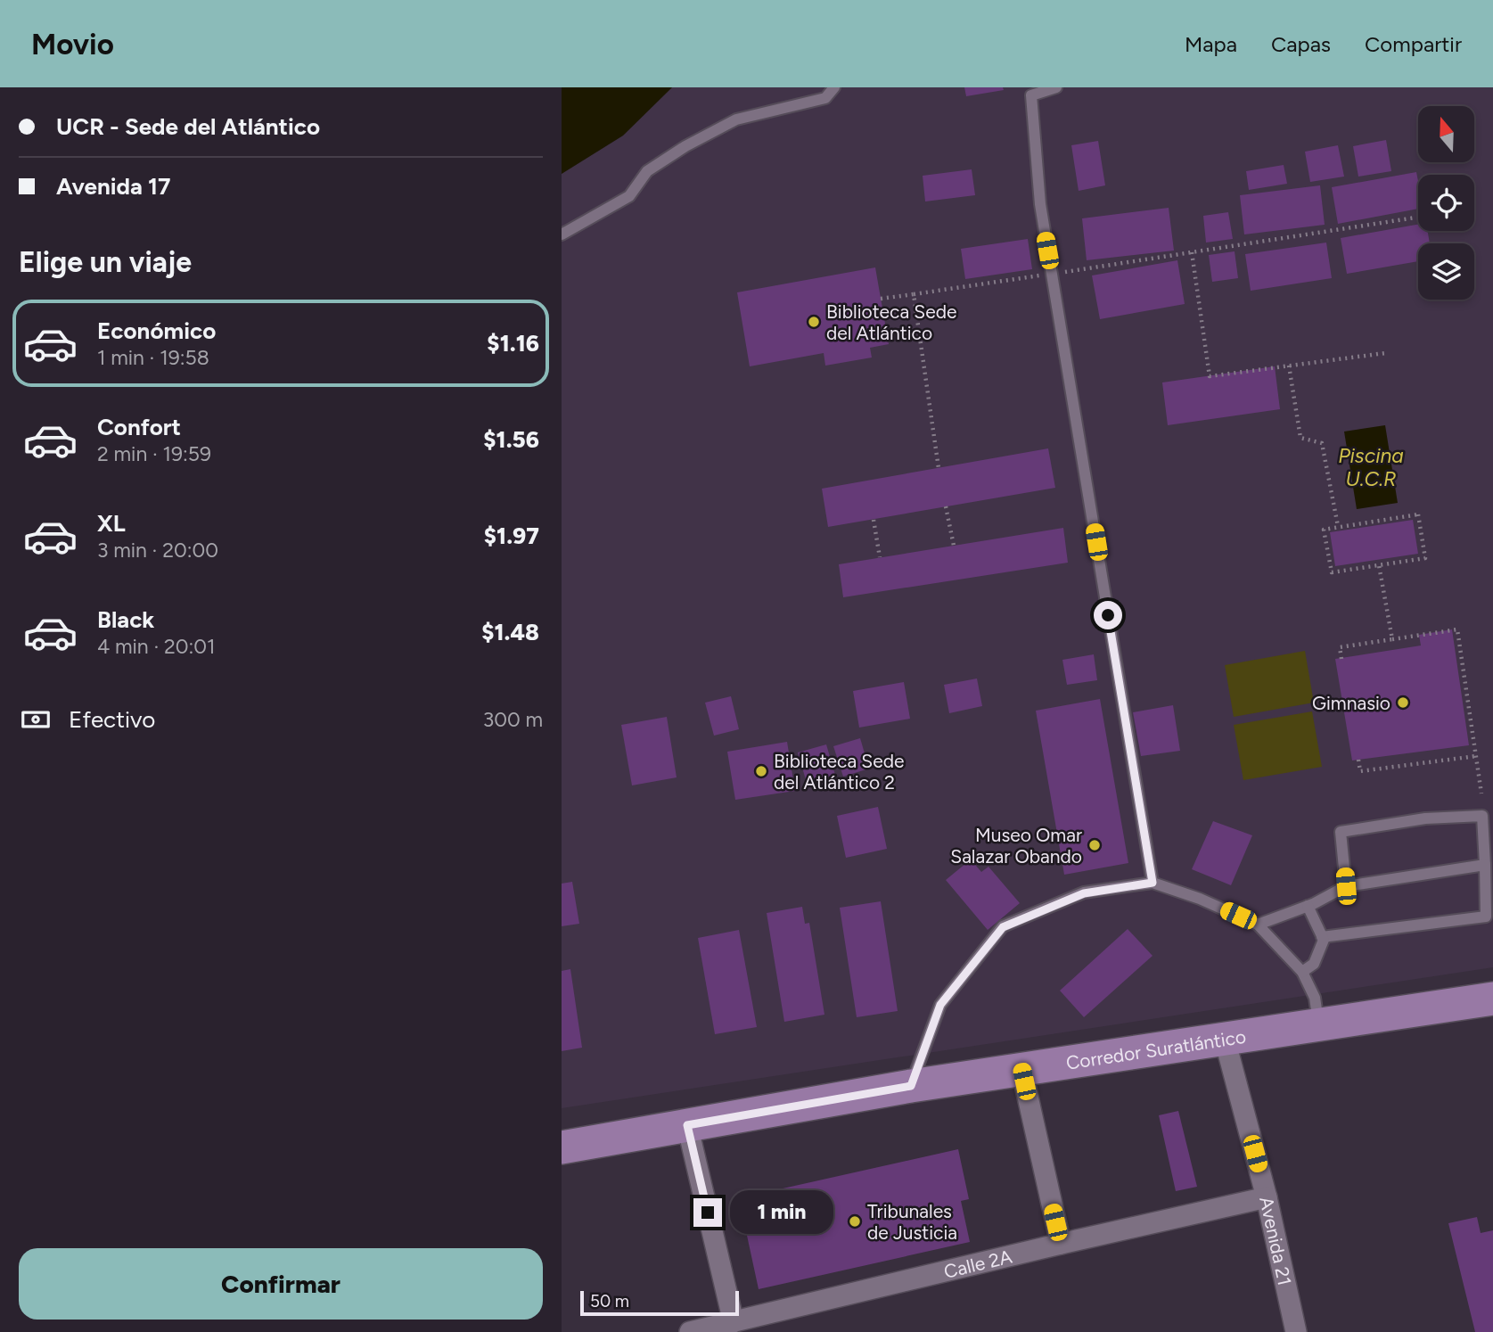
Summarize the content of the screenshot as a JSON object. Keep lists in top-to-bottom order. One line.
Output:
{"streets":{"main road":["Corredor Suratlántico"],"street":["Avenida 21","Calle 2A"]},"crossings":[["Corredor Suratlántico","Avenida 21"],["Avenida 21","Calle 2A"]],"water":["Piscina U.C.R"],"places":["Biblioteca Sede del Atlántico","Gimnasio","Biblioteca Sede del Atlántico 2","Museo Omar Salazar Obando","Tribunales de Justicia"],"scale_bar":"50 m","north":"top","page":{"header":"Movio","nav":["Mapa","Capas","Compartir"],"banner":["UCR - Sede del Atlántico","Avenida 17"],"heading":"Elige un viaje","list":[{"name":"Económico","note":"1 min · 19:58","value":"$1.16"},{"name":"Confort","note":"2 min · 19:59","value":"$1.56"},{"name":"XL","note":"3 min · 20:00","value":"$1.97"},{"name":"Black","note":"4 min · 20:01","value":"$1.48"}],"pay":["Efectivo","300 m"],"bubble":"1 min","buttons":"Confirmar","scale":"50 m"}}
